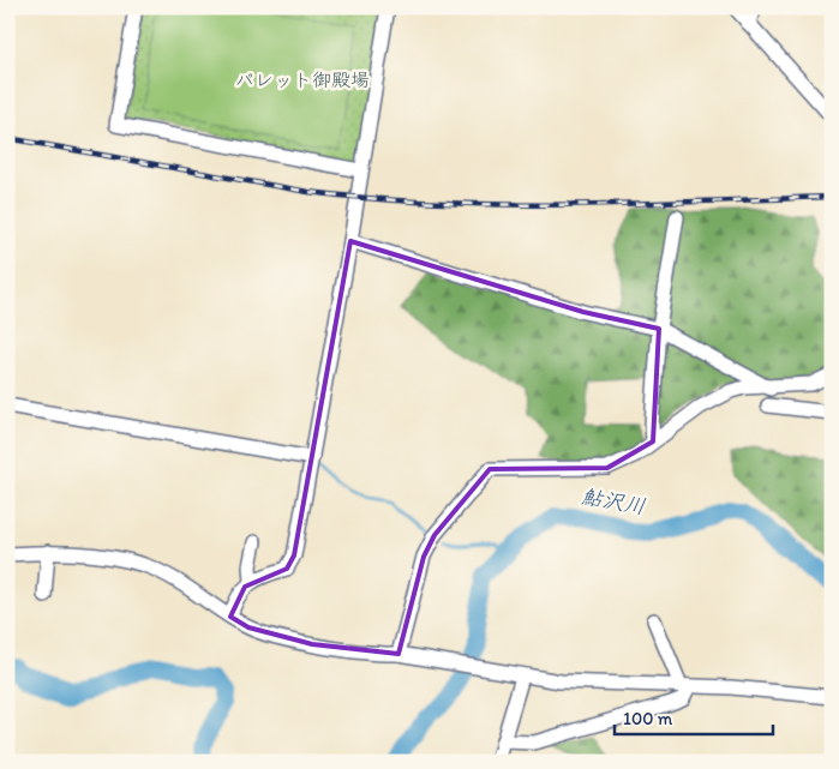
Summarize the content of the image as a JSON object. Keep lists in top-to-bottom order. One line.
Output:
{"water":["鮎沢川"],"parks":["パレット御殿場"],"scale_bar":"100 m"}
